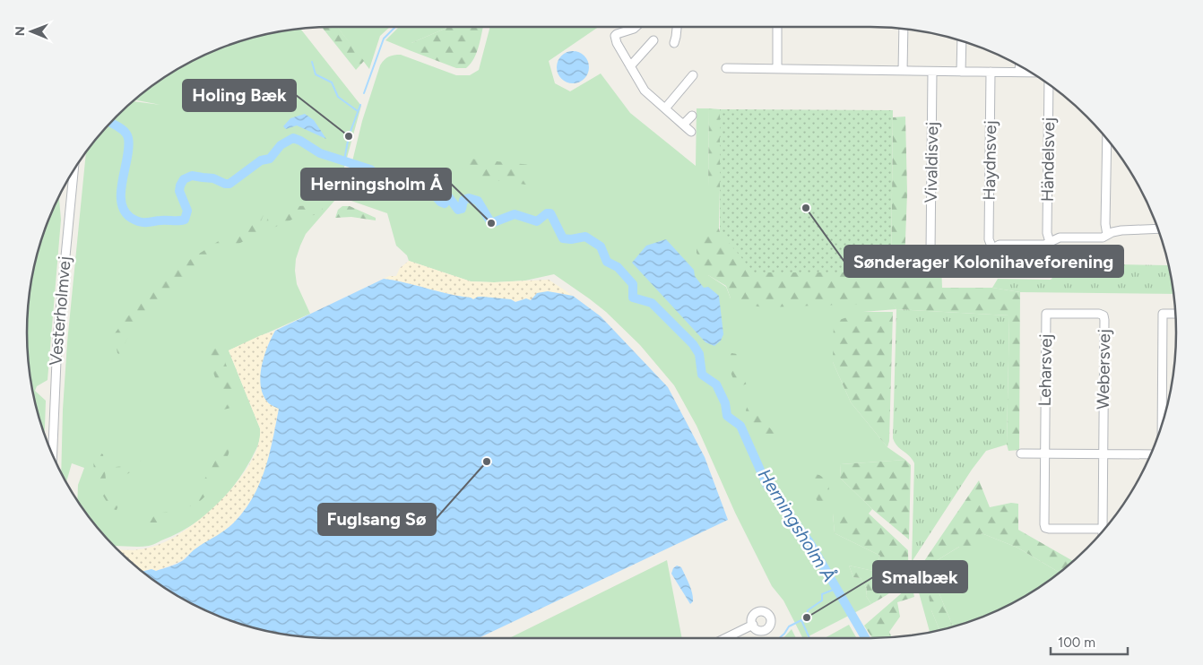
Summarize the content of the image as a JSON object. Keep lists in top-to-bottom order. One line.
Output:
{"streets":{"street":["Händelsvej","Haydnsvej","Vivaldisvej","Vesterholmvej","Webersvej","Leharsvej"]},"crossings":[["Haydnsvej","Vivaldisvej"],["Webersvej","Leharsvej"]],"water":["Herningsholm Å"],"places":["Holing Bæk","Sønderager Kolonihaveforening","Herningsholm Å","Fuglsang Sø","Smalbæk"],"scale_bar":"100 m","north":"left"}
